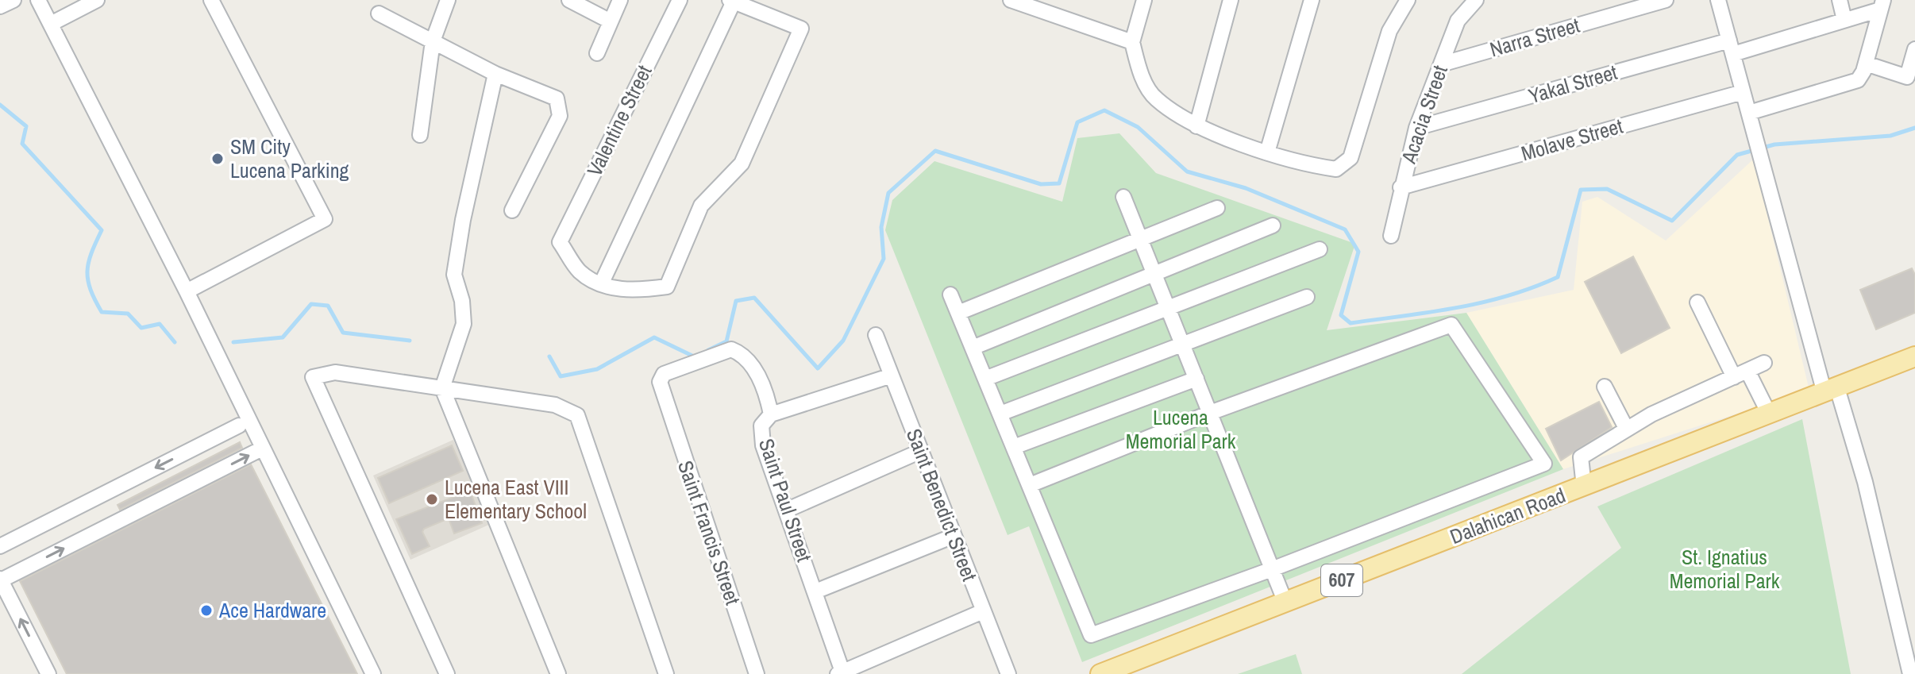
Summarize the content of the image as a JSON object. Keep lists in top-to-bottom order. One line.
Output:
{"streets":{"main road":["Dalahican Road","607"],"street":["Narra Street","Yakal Street","Acacia Street","Valentine Street","Molave Street","Saint Paul Street","Saint Benedict Street","Saint Francis Street"]},"crossings":[["Narra Street","Acacia Street"],["Yakal Street","Acacia Street"],["Acacia Street","Molave Street"],["Saint Paul Street","Saint Benedict Street"],["Saint Paul Street","Saint Francis Street"]],"parks":["Lucena Memorial Park","St. Ignatius Memorial Park"],"places":["SM City Lucena Parking","Lucena East VIII Elementary School","Ace Hardware"]}
